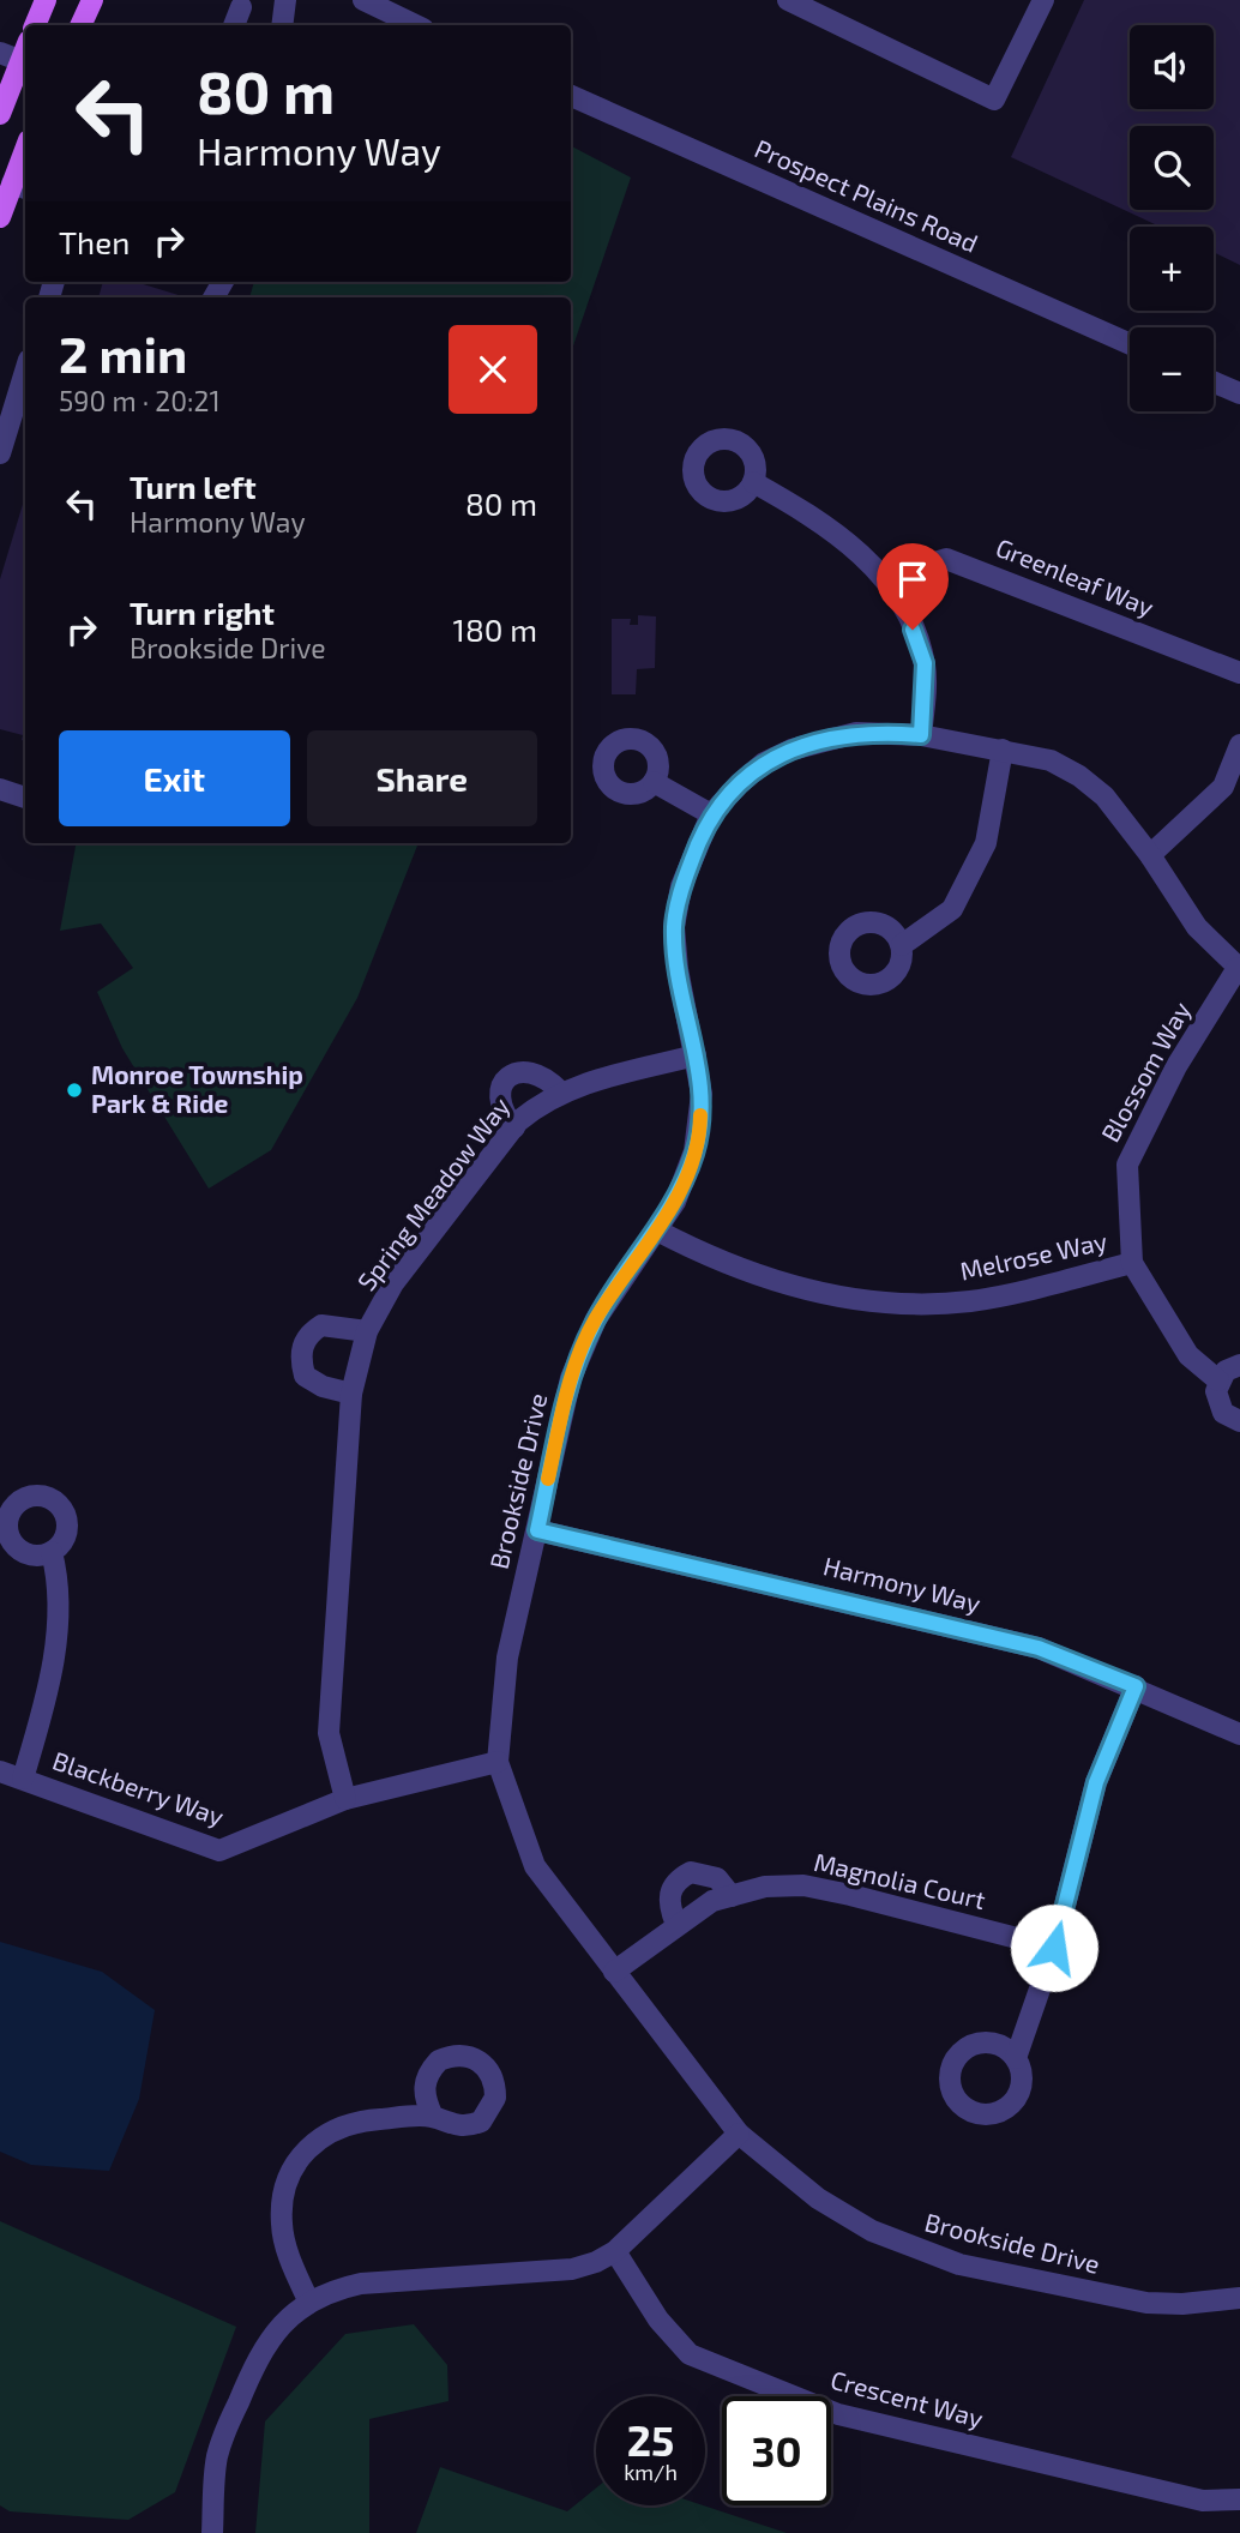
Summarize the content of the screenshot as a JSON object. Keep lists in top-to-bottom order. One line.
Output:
{"streets":{"street":["Prospect Plains Road","Greenleaf Way","Blossom Way","Spring Meadow Way","Melrose Way","Brookside Drive","Harmony Way","Blackberry Way","Magnolia Court","Crescent Way"]},"crossings":[["Blossom Way","Melrose Way"],["Blossom Way","Brookside Drive"],["Spring Meadow Way","Brookside Drive"],["Spring Meadow Way","Blackberry Way"],["Melrose Way","Brookside Drive"],["Brookside Drive","Harmony Way"],["Brookside Drive","Blackberry Way"],["Brookside Drive","Magnolia Court"]],"places":["Monroe Township Park & Ride"],"page":{"map_buttons":["+","−"],"turn":["80 m","Harmony Way"],"then":"Then","heading":["2 min","590 m · 20:21"],"list":[{"name":"Turn left","note":"Harmony Way","value":"80 m"},{"name":"Turn right","note":"Brookside Drive","value":"180 m"}],"buttons":["Exit","Share"],"speed":"25 km/h","limit":"30"}}
